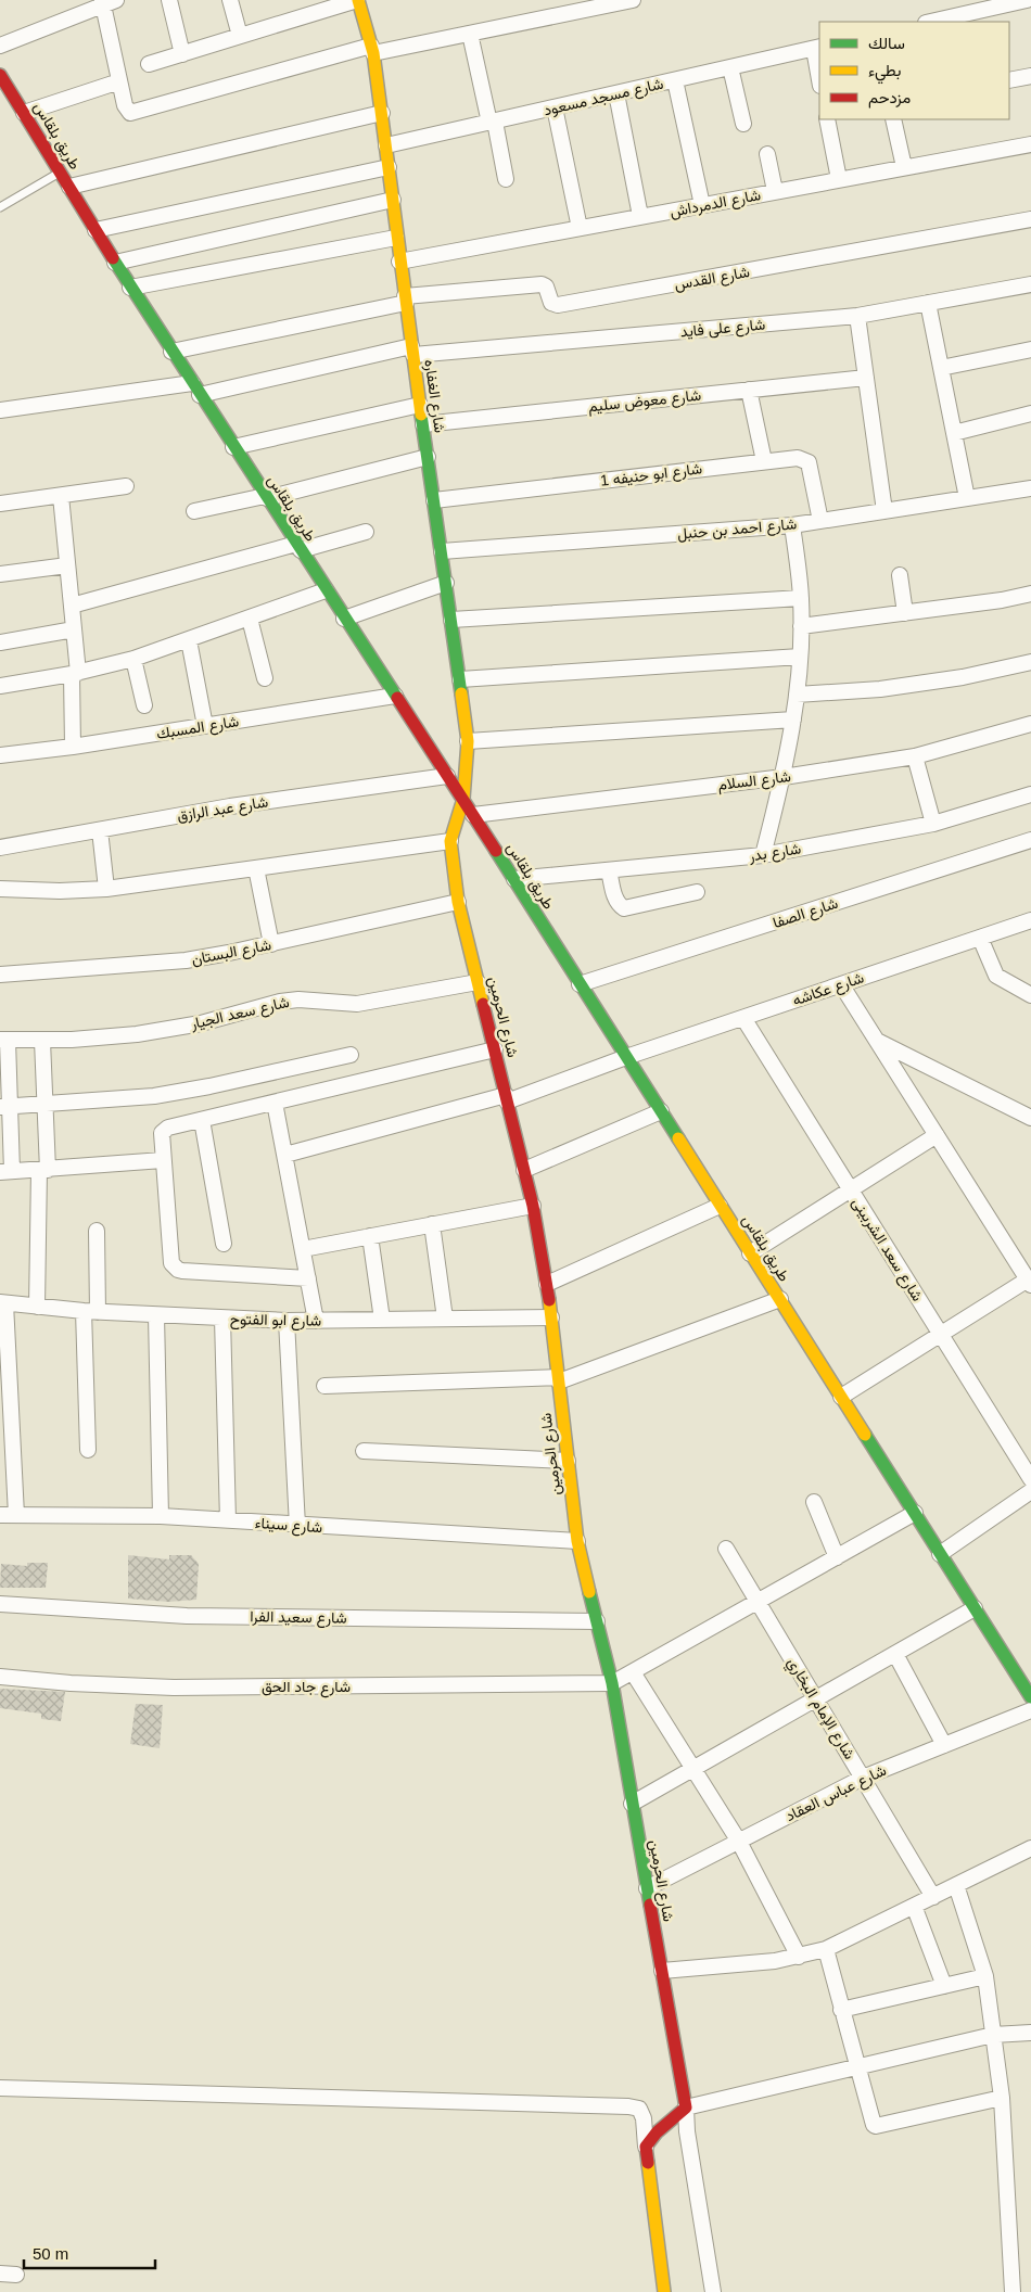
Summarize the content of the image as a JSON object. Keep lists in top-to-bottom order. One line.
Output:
{"streets":{"street":["شارع مسجد مسعود","طريق بلقاس","شارع الدمرداش","شارع القدس","شارع على فايد","شارع الغفاره","شارع معوض سليم","شارع ابو حنيفه 1","شارع احمد بن حنبل","شارع المسبك","شارع السلام","شارع عبد الرازق","شارع بدر","شارع الصفا","شارع البستان","شارع عكاشه","شارع سعد الجيار","شارع الحرمين","شارع سعد الشربينى","شارع ابو الفتوح","شارع سيناء","شارع سعيد الفرا","شارع جاد الحق","شارع الإمام البخاري","شارع عباس العقاد"]},"crossings":[["شارع مسجد مسعود","شارع الغفاره"],["طريق بلقاس","شارع على فايد"],["طريق بلقاس","شارع الغفاره"],["طريق بلقاس","شارع المسبك"],["طريق بلقاس","شارع السلام"],["طريق بلقاس","شارع عبد الرازق"],["طريق بلقاس","شارع بدر"],["طريق بلقاس","شارع الصفا"],["طريق بلقاس","شارع عكاشه"],["طريق بلقاس","شارع الحرمين"],["شارع الدمرداش","شارع الغفاره"],["شارع القدس","شارع الغفاره"],["شارع على فايد","شارع الغفاره"],["شارع الغفاره","شارع معوض سليم"],["شارع الغفاره","شارع ابو حنيفه 1"],["شارع الغفاره","شارع احمد بن حنبل"],["شارع الغفاره","شارع الحرمين"],["شارع ابو حنيفه 1","شارع احمد بن حنبل"],["شارع البستان","شارع الحرمين"],["شارع عكاشه","شارع الحرمين"],["شارع عكاشه","شارع سعد الشربينى"],["شارع سعد الجيار","شارع الحرمين"],["شارع الحرمين","شارع ابو الفتوح"],["شارع الحرمين","شارع سيناء"],["شارع الحرمين","شارع سعيد الفرا"],["شارع الحرمين","شارع جاد الحق"],["شارع الحرمين","شارع عباس العقاد"],["شارع الإمام البخاري","شارع عباس العقاد"]],"legend":["سالك","بطيء","مزدحم"],"scale_bar":"50 m"}
